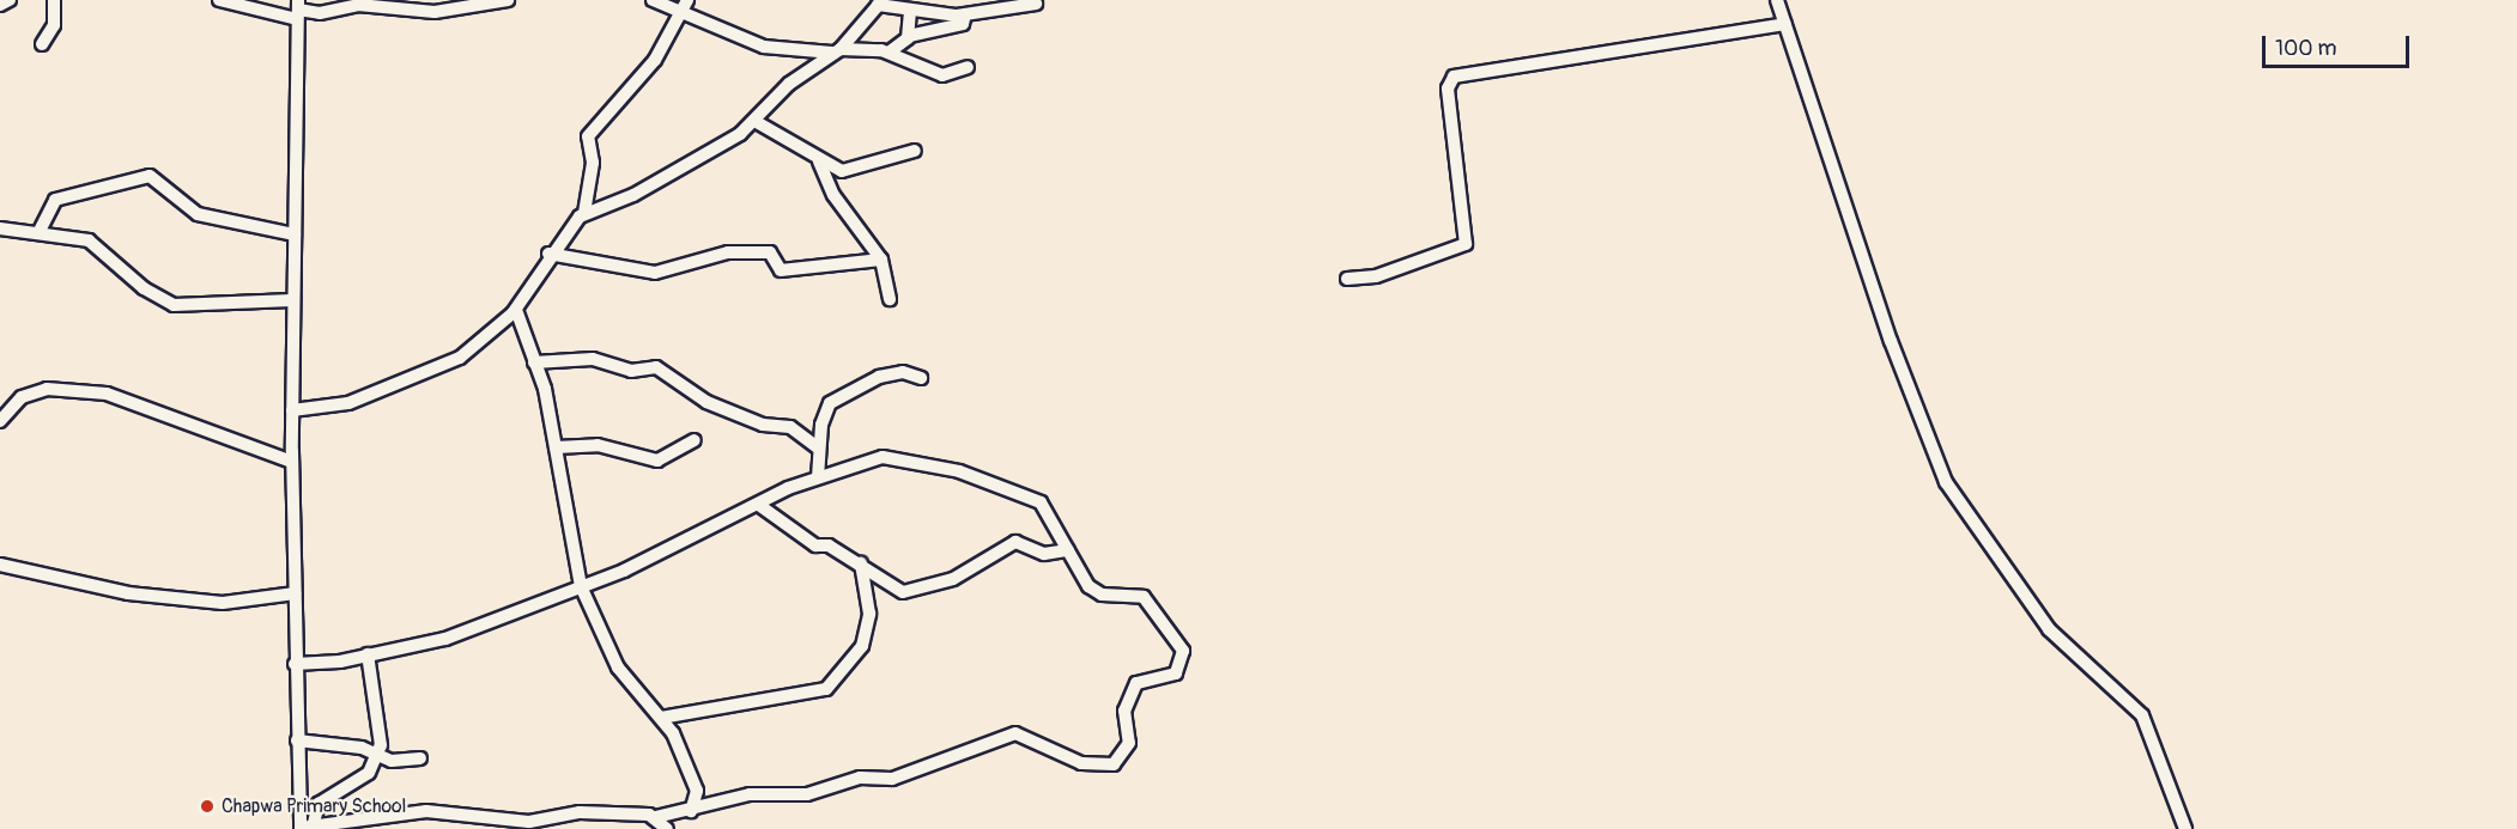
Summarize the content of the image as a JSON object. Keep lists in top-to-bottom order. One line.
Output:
{"places":["Chapwa Primary School"],"scale_bar":"100 m"}
